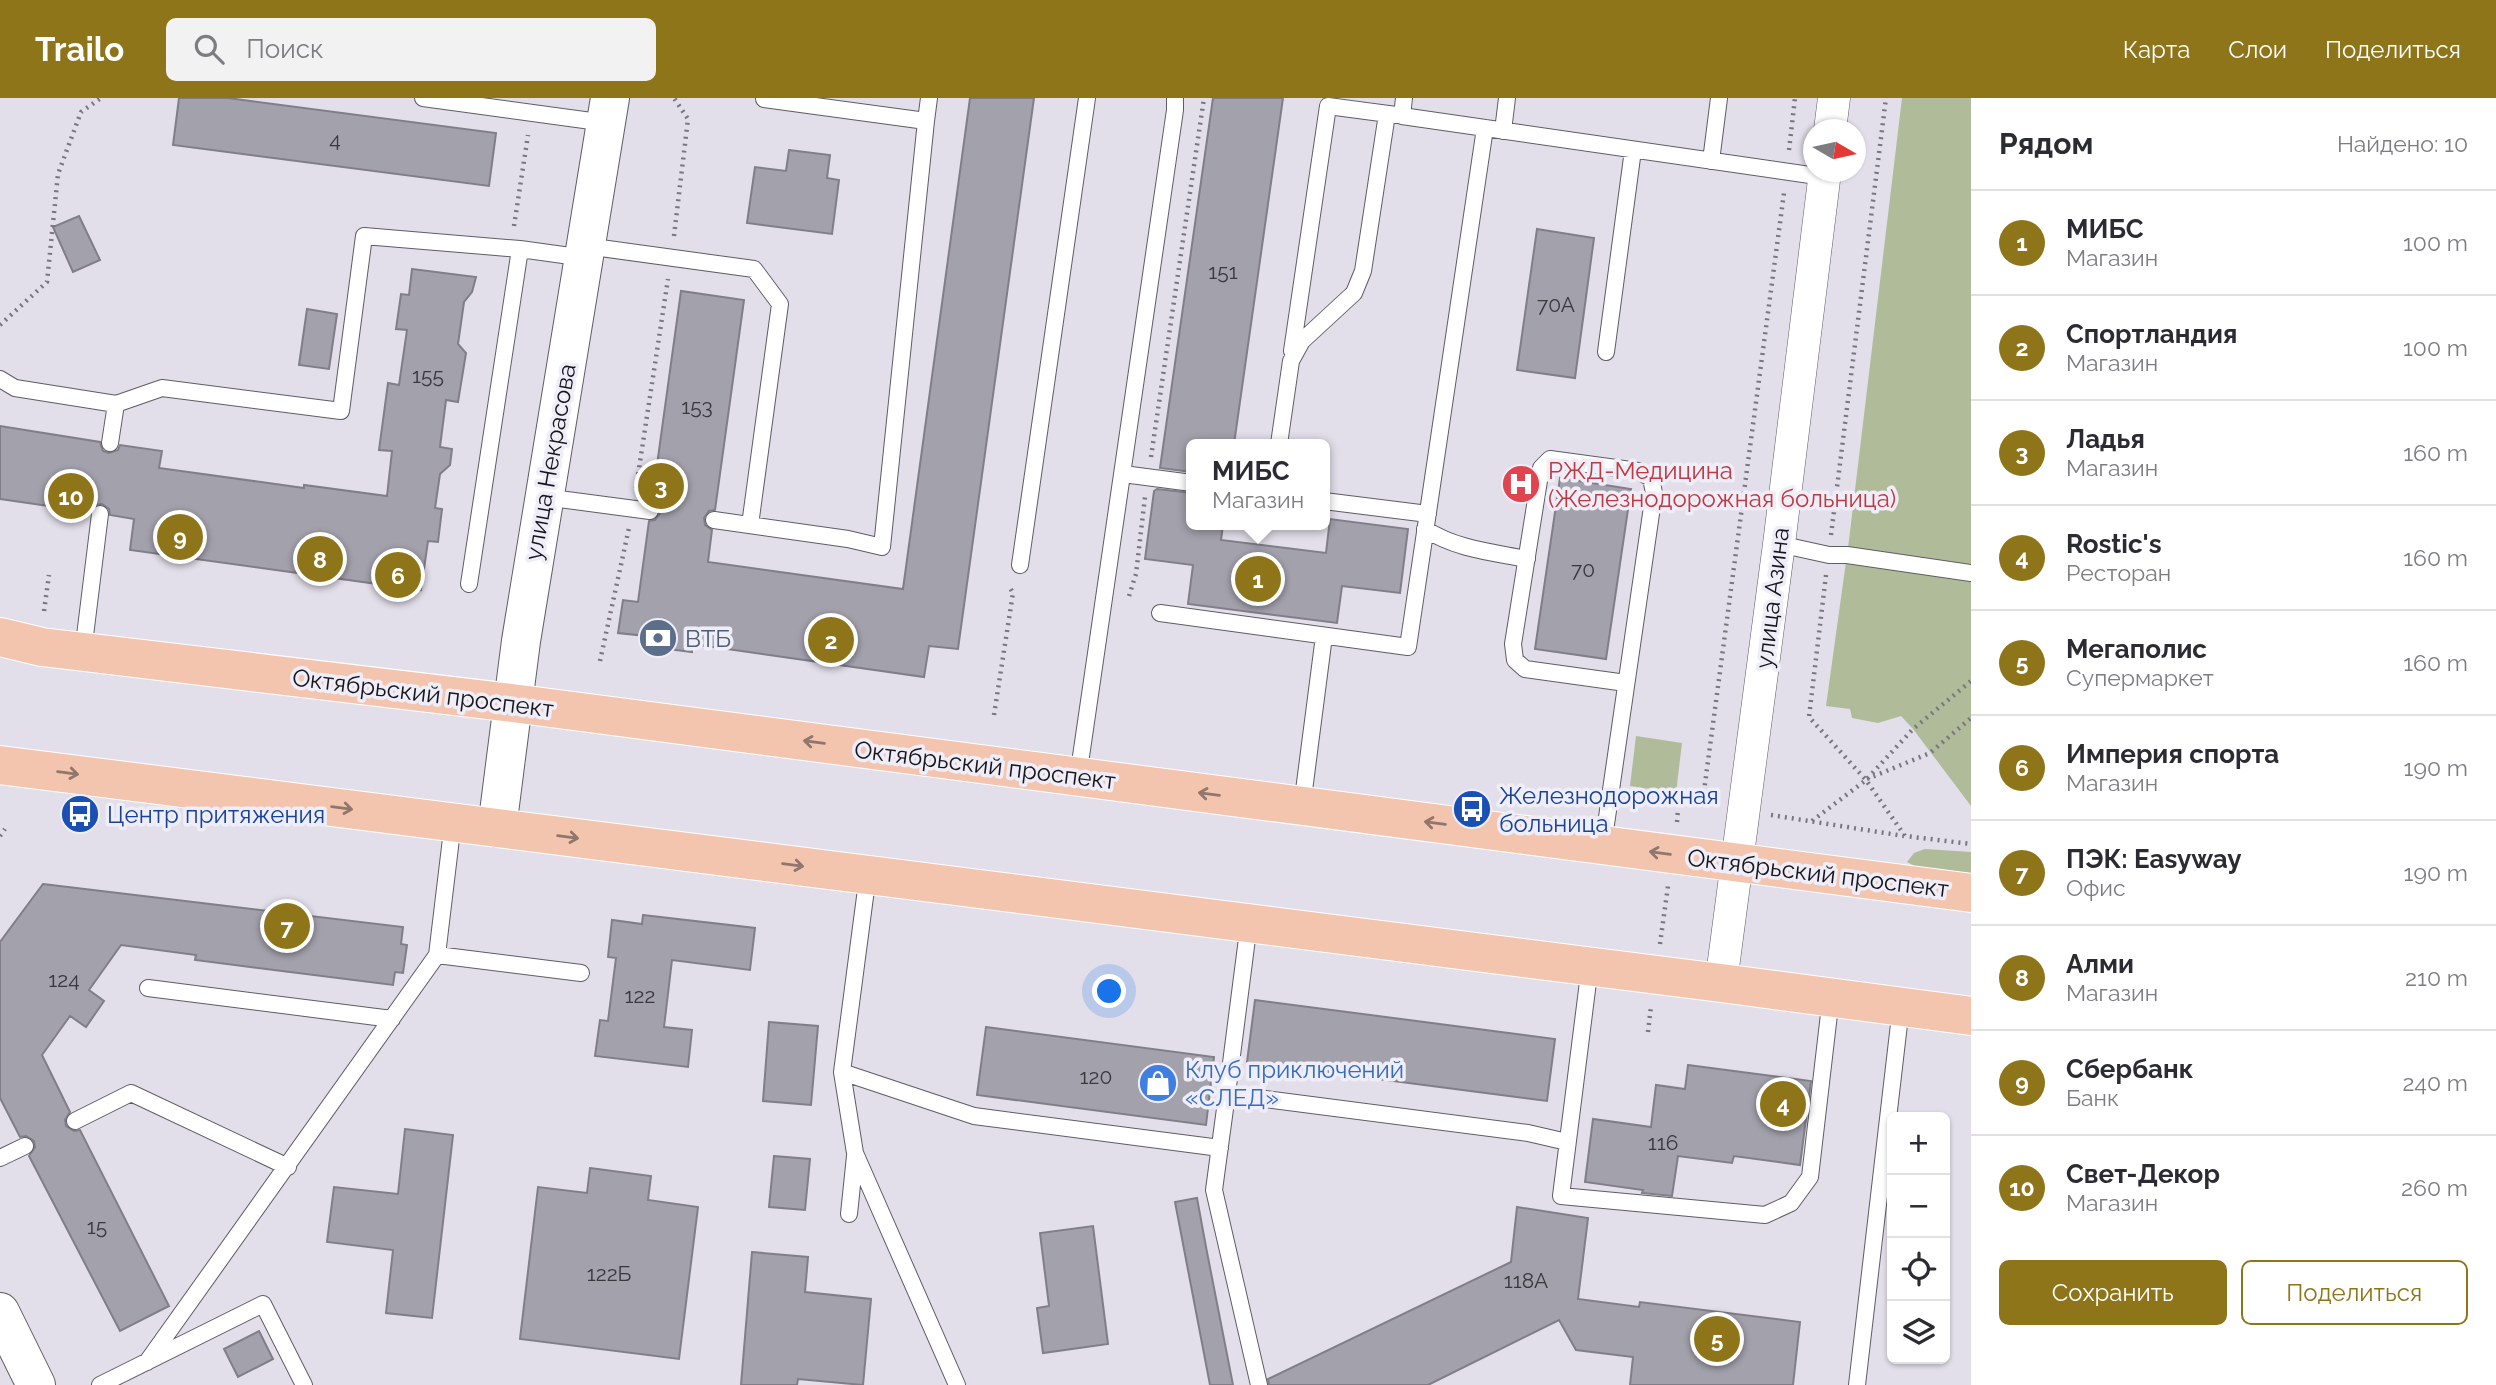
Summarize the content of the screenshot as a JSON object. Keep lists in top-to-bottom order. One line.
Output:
{"streets":{"main road":["Октябрьский проспект"],"street":["улица Некрасова","улица Азина"]},"crossings":[["улица Некрасова","Октябрьский проспект"],["улица Азина","Октябрьский проспект"]],"places":{"hospital":["РЖД-Медицина (Железнодорожная больница)"],"bank":["ВТБ"],"bus stop":["Железнодорожная больница","Центр притяжения"],"shop":["Клуб приключений «СЛЕД»"]},"house_numbers":["4","151","70А","155","153","70","124","122","120","116","15","122Б","118А"],"north":"right","page":{"header":"Trailo","search":"Поиск","nav":["Карта","Слои","Поделиться"],"heading":["Рядом","Найдено: 10"],"list":[{"mark":"1","name":"МИБС","note":"Магазин","value":"100 m"},{"mark":"2","name":"Спортландия","note":"Магазин","value":"100 m"},{"mark":"3","name":"Ладья","note":"Магазин","value":"160 m"},{"mark":"4","name":"Rostiс's","note":"Ресторан","value":"160 m"},{"mark":"5","name":"Мегаполис","note":"Супермаркет","value":"160 m"},{"mark":"6","name":"Империя спорта","note":"Магазин","value":"190 m"},{"mark":"7","name":"ПЭК: Easyway","note":"Офис","value":"190 m"},{"mark":"8","name":"Алми","note":"Магазин","value":"210 m"},{"mark":"9","name":"Сбербанк","note":"Банк","value":"240 m"},{"mark":"10","name":"Свет-Декор","note":"Магазин","value":"260 m"}],"popup":["МИБС","Магазин"],"pins":["3","10","9","8","6","1","2","7","4","5"],"map_buttons":["+","−"],"buttons":["Сохранить","Поделиться"]}}
